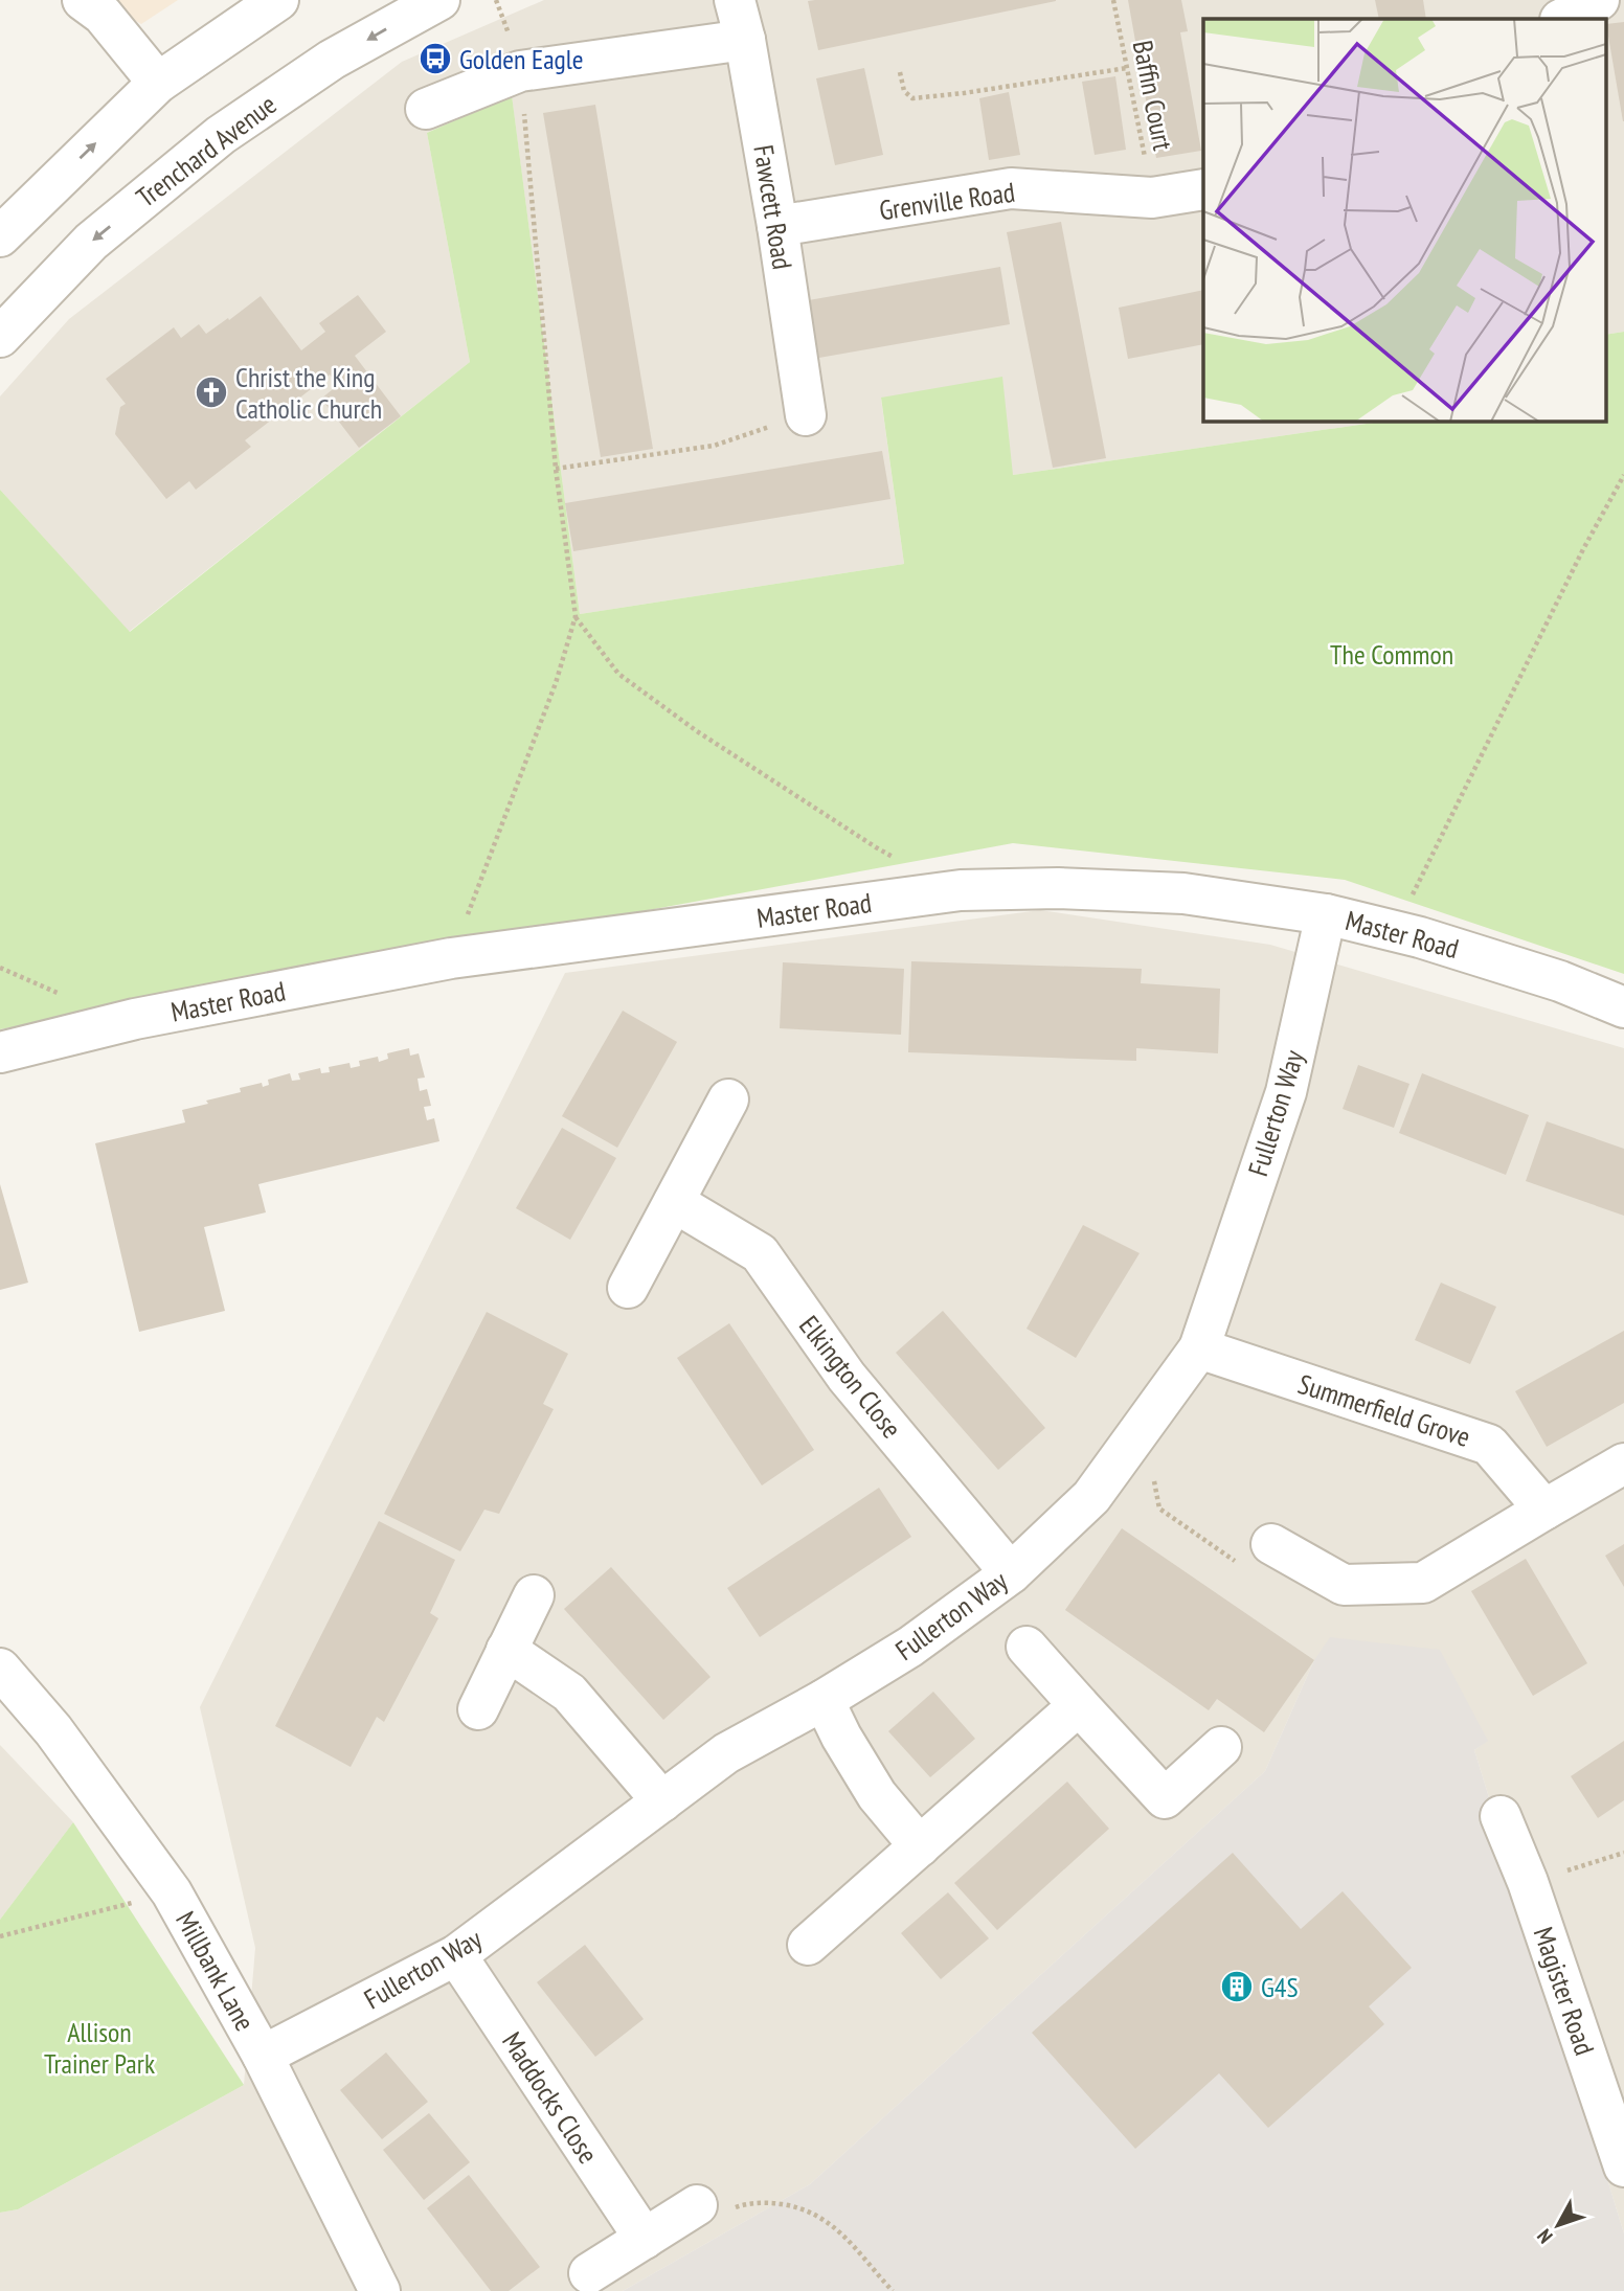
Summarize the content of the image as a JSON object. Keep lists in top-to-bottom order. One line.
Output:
{"streets":{"street":["Trenchard Avenue","Grenville Road","Fawcett Road","Master Road","Fullerton Way","Elkington Close","Summerfield Grove","Millbank Lane","Magister Road","Maddocks Close"],"path":["Baffin Court"]},"crossings":[["Baffin Court","Grenville Road"],["Grenville Road","Fawcett Road"],["Master Road","Fullerton Way"],["Fullerton Way","Elkington Close"],["Fullerton Way","Summerfield Grove"],["Fullerton Way","Millbank Lane"],["Fullerton Way","Maddocks Close"]],"parks":["The Common","Allison Trainer Park"],"places":{"bus stop":["Golden Eagle"],"church":["Christ the King Catholic Church"],"building":["G4S"]},"north":"bottom left"}
